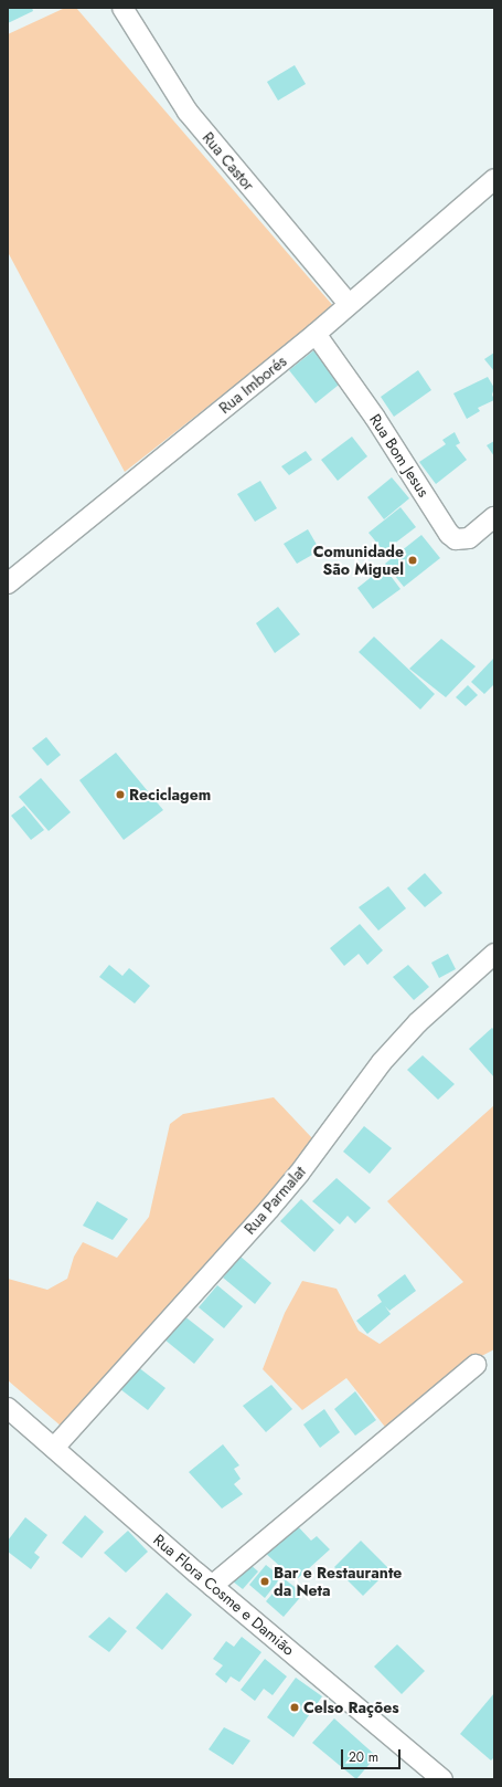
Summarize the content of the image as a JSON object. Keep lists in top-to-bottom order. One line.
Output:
{"streets":{"street":["Rua Castor","Rua Imborés","Rua Bom Jesus","Rua Parmalat","Rua Flora Cosme e Damião"]},"crossings":[["Rua Castor","Rua Imborés"],["Rua Imborés","Rua Bom Jesus"],["Rua Parmalat","Rua Flora Cosme e Damião"]],"places":["Comunidade São Miguel","Reciclagem","Bar e Restaurante da Neta","Celso Rações"],"scale_bar":"20 m"}
